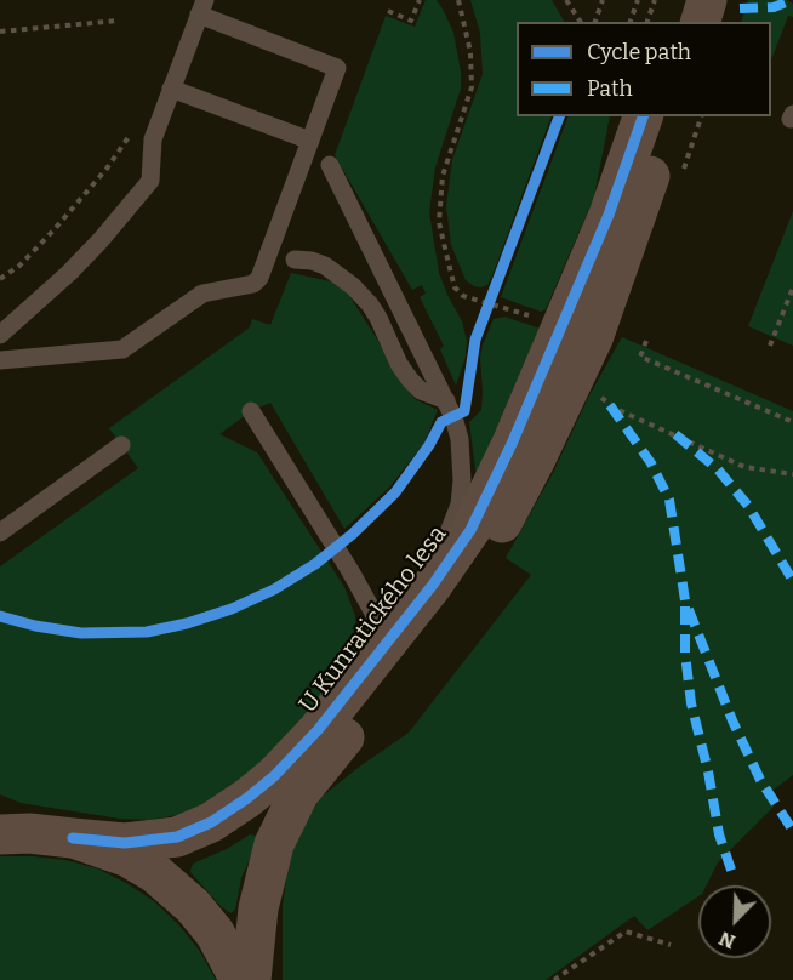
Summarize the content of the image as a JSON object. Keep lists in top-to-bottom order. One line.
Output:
{"streets":{"street":["U Kunratického lesa"]},"legend":["Cycle path","Path"],"north":"bottom left"}
